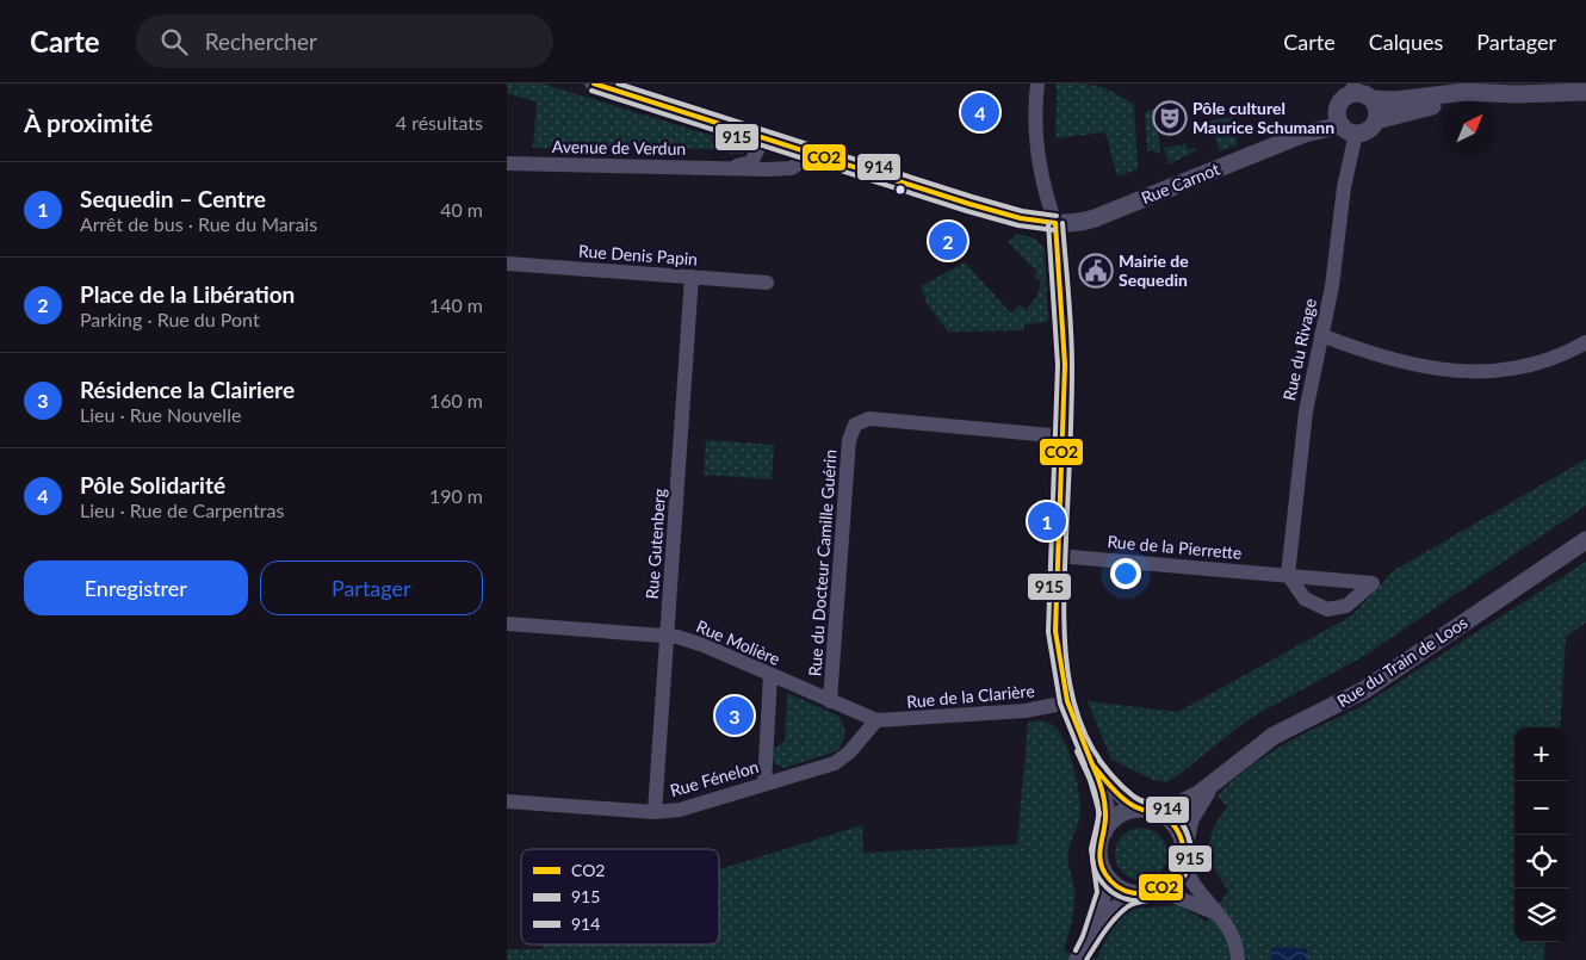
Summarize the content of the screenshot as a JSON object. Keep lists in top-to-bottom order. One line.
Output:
{"streets":{"street":["Avenue de Verdun","Rue Carnot","Rue Denis Papin","Rue du Rivage","Rue Gutenberg","Rue de la Pierrette","Rue du Docteur Camille Guérin","Rue Molière","Rue du Train de Loos","Rue de la Clarière","Rue Fénelon"]},"crossings":[["Avenue de Verdun","Rue Carnot"],["Rue Carnot","Rue du Rivage"],["Rue Denis Papin","Rue Gutenberg"],["Rue du Rivage","Rue de la Pierrette"],["Rue Gutenberg","Rue Molière"],["Rue Gutenberg","Rue Fénelon"],["Rue du Docteur Camille Guérin","Rue Molière"],["Rue Molière","Rue de la Clarière"],["Rue Molière","Rue Fénelon"],["Rue de la Clarière","Rue Fénelon"]],"places":{"theatre":["Pôle culturel Maurice Schumann"],"public building":["Mairie de Sequedin"]},"lines":["transit line CO2","transit line 914","transit line 915"],"legend":["CO2","915","914"],"north":"top right","page":{"header":"Carte","search":"Rechercher","nav":["Carte","Calques","Partager"],"heading":["À proximité","4 résultats"],"pins":["4","2","1","3"],"list":[{"mark":"1","name":"Sequedin – Centre","note":"Arrêt de bus · Rue du Marais","value":"40 m"},{"mark":"2","name":"Place de la Libération","note":"Parking · Rue du Pont","value":"140 m"},{"mark":"3","name":"Résidence la Clairiere","note":"Lieu · Rue Nouvelle","value":"160 m"},{"mark":"4","name":"Pôle Solidarité","note":"Lieu · Rue de Carpentras","value":"190 m"}],"buttons":["Enregistrer","Partager"],"map_buttons":["+","−"]}}
